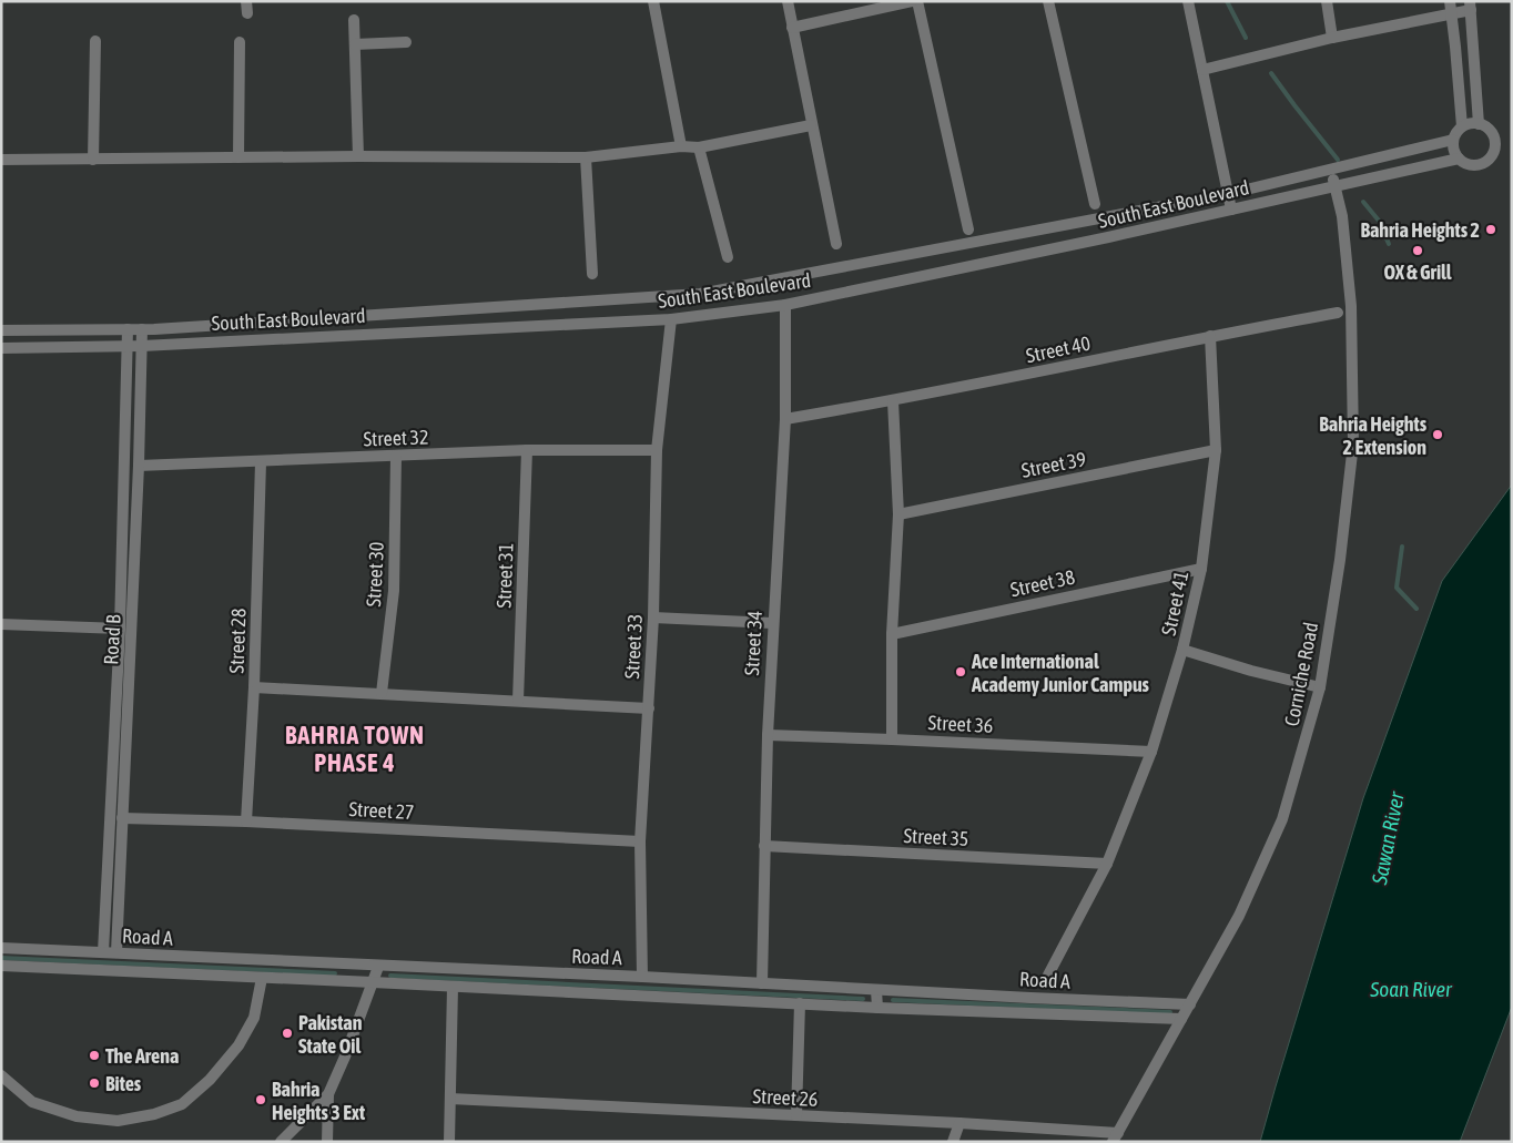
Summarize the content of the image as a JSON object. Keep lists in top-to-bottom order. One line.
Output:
{"streets":{"street":["South East Boulevard","Street 40","Street 32","Street 39","Street 30","Street 31","Street 38","Street 41","Road B","Street 28","Street 34","Street 33","Corniche Road","Street 36","Street 27","Street 35","Road A","Street 26"]},"crossings":[["South East Boulevard","Road B"],["South East Boulevard","Street 34"],["South East Boulevard","Street 33"],["South East Boulevard","Corniche Road"],["Street 40","Street 41"],["Street 40","Street 34"],["Street 32","Street 30"],["Street 32","Street 31"],["Street 32","Road B"],["Street 32","Street 28"],["Street 32","Street 33"],["Street 39","Street 41"],["Street 38","Street 41"],["Street 41","Street 36"],["Street 41","Street 35"],["Road B","Street 27"],["Road B","Road A"],["Street 28","Street 27"],["Street 34","Street 36"],["Street 34","Street 35"],["Street 34","Road A"],["Street 33","Street 27"],["Street 33","Road A"],["Corniche Road","Road A"],["Corniche Road","Street 26"]],"districts":["BAHRIA TOWN PHASE 4"],"water":["Sawan River","Soan River"],"places":["Bahria Heights 2","OX & Grill","Bahria Heights 2 Extension","Ace International Academy Junior Campus","Pakistan State Oil","The Arena","Bites","Bahria Heights 3 Ext"]}
